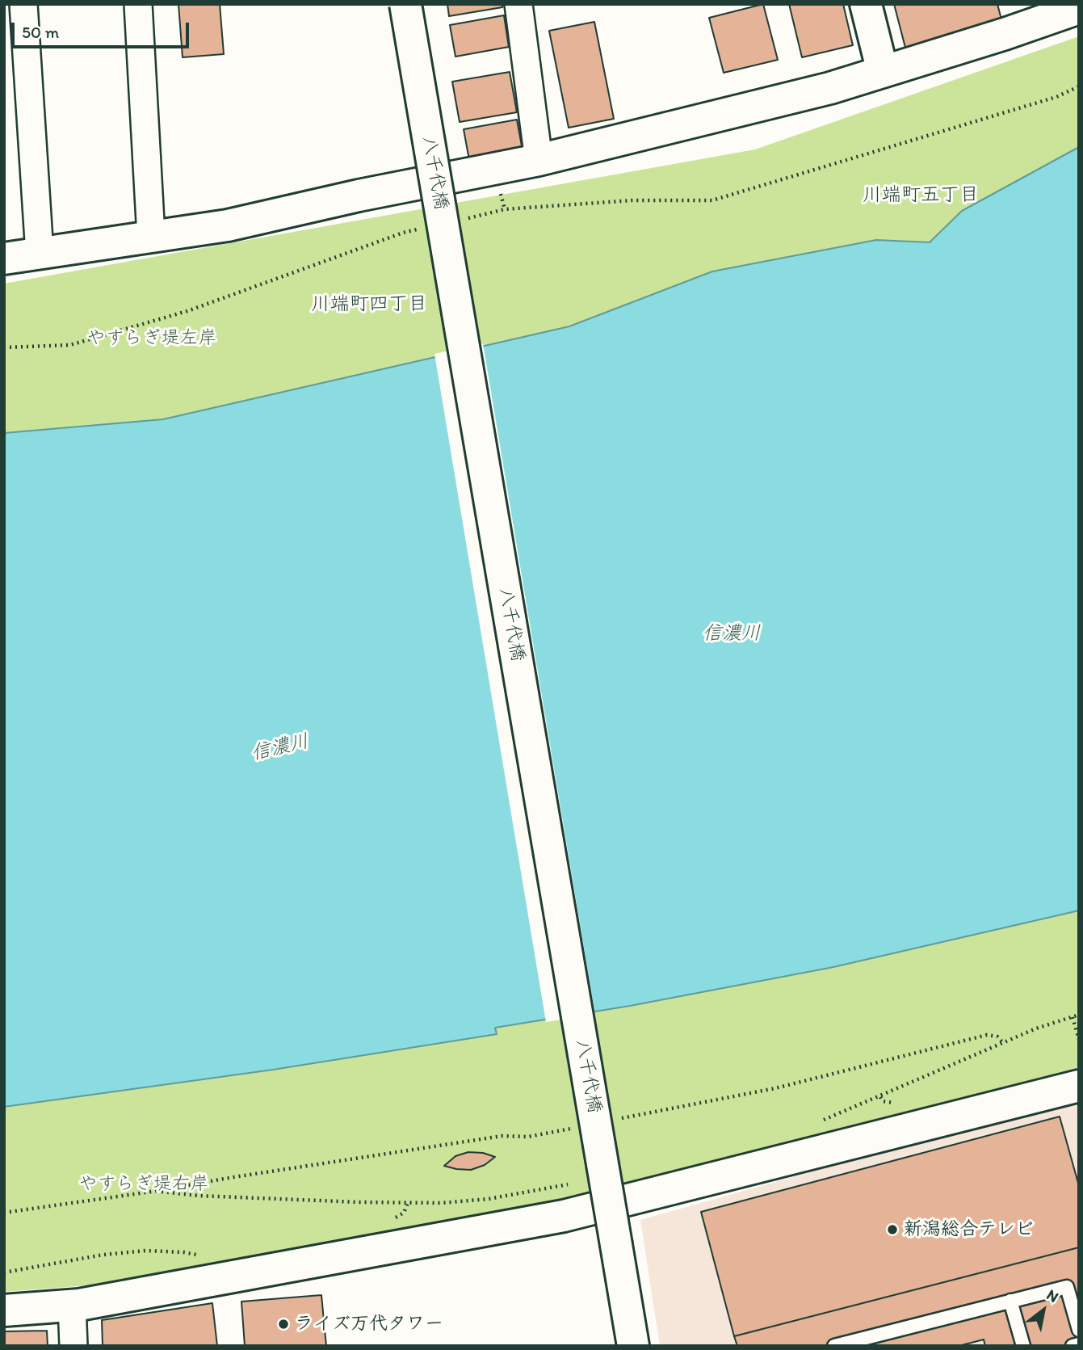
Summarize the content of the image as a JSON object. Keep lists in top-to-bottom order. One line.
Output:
{"streets":{"street":["八千代橋"]},"districts":["川端町五丁目","川端町四丁目"],"water":["信濃川"],"parks":["やすらぎ堤左岸","やすらぎ堤右岸"],"places":["新潟総合テレビ","ライズ万代タワー"],"scale_bar":"50 m","north":"top right"}
